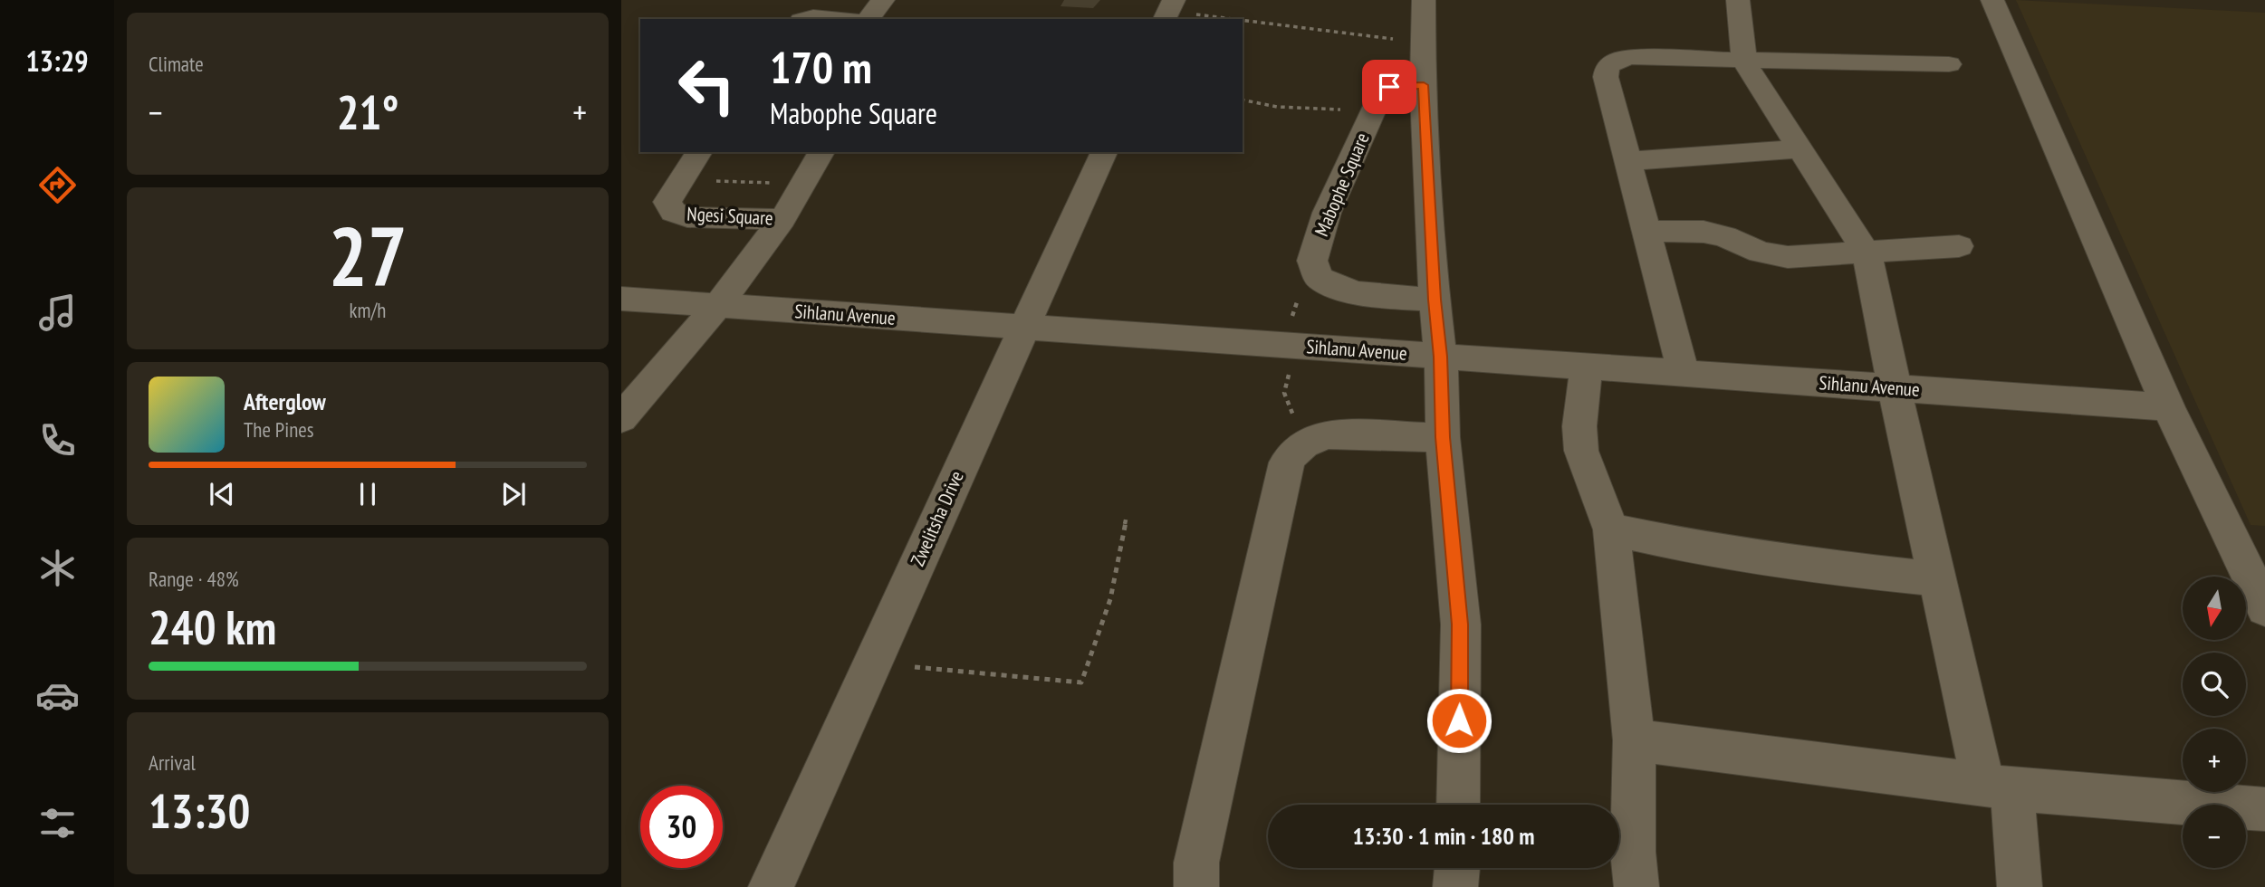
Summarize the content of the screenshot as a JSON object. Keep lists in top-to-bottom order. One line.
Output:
{"streets":{"street":["Mabophe Square","Ngesi Square","Sihlanu Avenue","Zwelitsha Drive"]},"crossings":[["Ngesi Square","Sihlanu Avenue"],["Sihlanu Avenue","Zwelitsha Drive"]],"north":"bottom","page":{"tabs":"13:29","tile":["Climate",["27","km/h"],["Range · 48%","240 km"],["Arrival","13:30"]],"turn":["170 m","Mabophe Square"],"heat":["−","21°","+"],"song":["Afterglow","The Pines"],"map_buttons":["+","−"],"limit":"30","trip":"13:30 · 1 min · 180 m"}}
